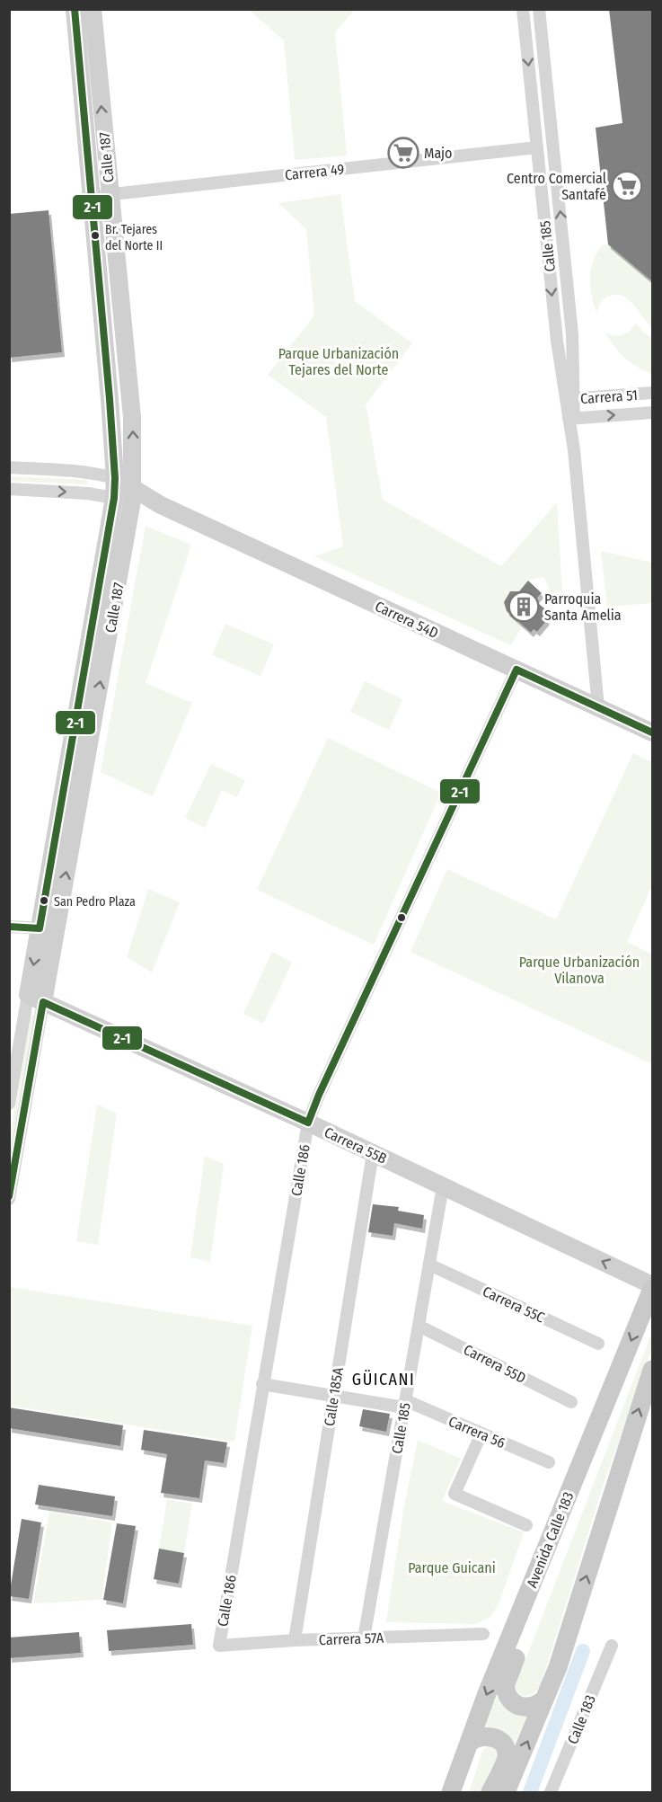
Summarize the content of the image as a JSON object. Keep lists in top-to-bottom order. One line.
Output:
{"streets":{"main road":["Avenida Calle 183"],"street":["Calle 187","Carrera 49","Calle 185","Carrera 51","Carrera 54D","Carrera 55B","Calle 186","Carrera 55C","Carrera 55D","Calle 185A","Carrera 56","Carrera 57A","Calle 183"]},"crossings":[["Calle 187","Carrera 49"],["Calle 187","Carrera 54D"],["Calle 187","Carrera 55B"],["Carrera 49","Calle 185"],["Calle 185","Carrera 51"],["Calle 185","Carrera 54D"],["Calle 185","Carrera 55B"],["Calle 185","Carrera 55C"],["Calle 185","Carrera 55D"],["Calle 185","Carrera 56"],["Calle 185","Carrera 57A"],["Carrera 54D","Calle 186"],["Carrera 55B","Calle 186"],["Carrera 55B","Calle 185A"],["Carrera 55B","Avenida Calle 183"],["Calle 186","Carrera 56"],["Calle 186","Carrera 57A"],["Calle 185A","Carrera 56"],["Calle 185A","Carrera 57A"]],"districts":["GÜICANI"],"parks":["Parque Urbanización Tejares del Norte","Parque Urbanización Vilanova","Parque Guicani"],"places":{"supermarket":["Majo","Centro Comercial Santafé"],"other":["Br. Tejares del Norte II","San Pedro Plaza"],"building":["Parroquia Santa Amelia"]},"lines":["transit line 2-1"]}
